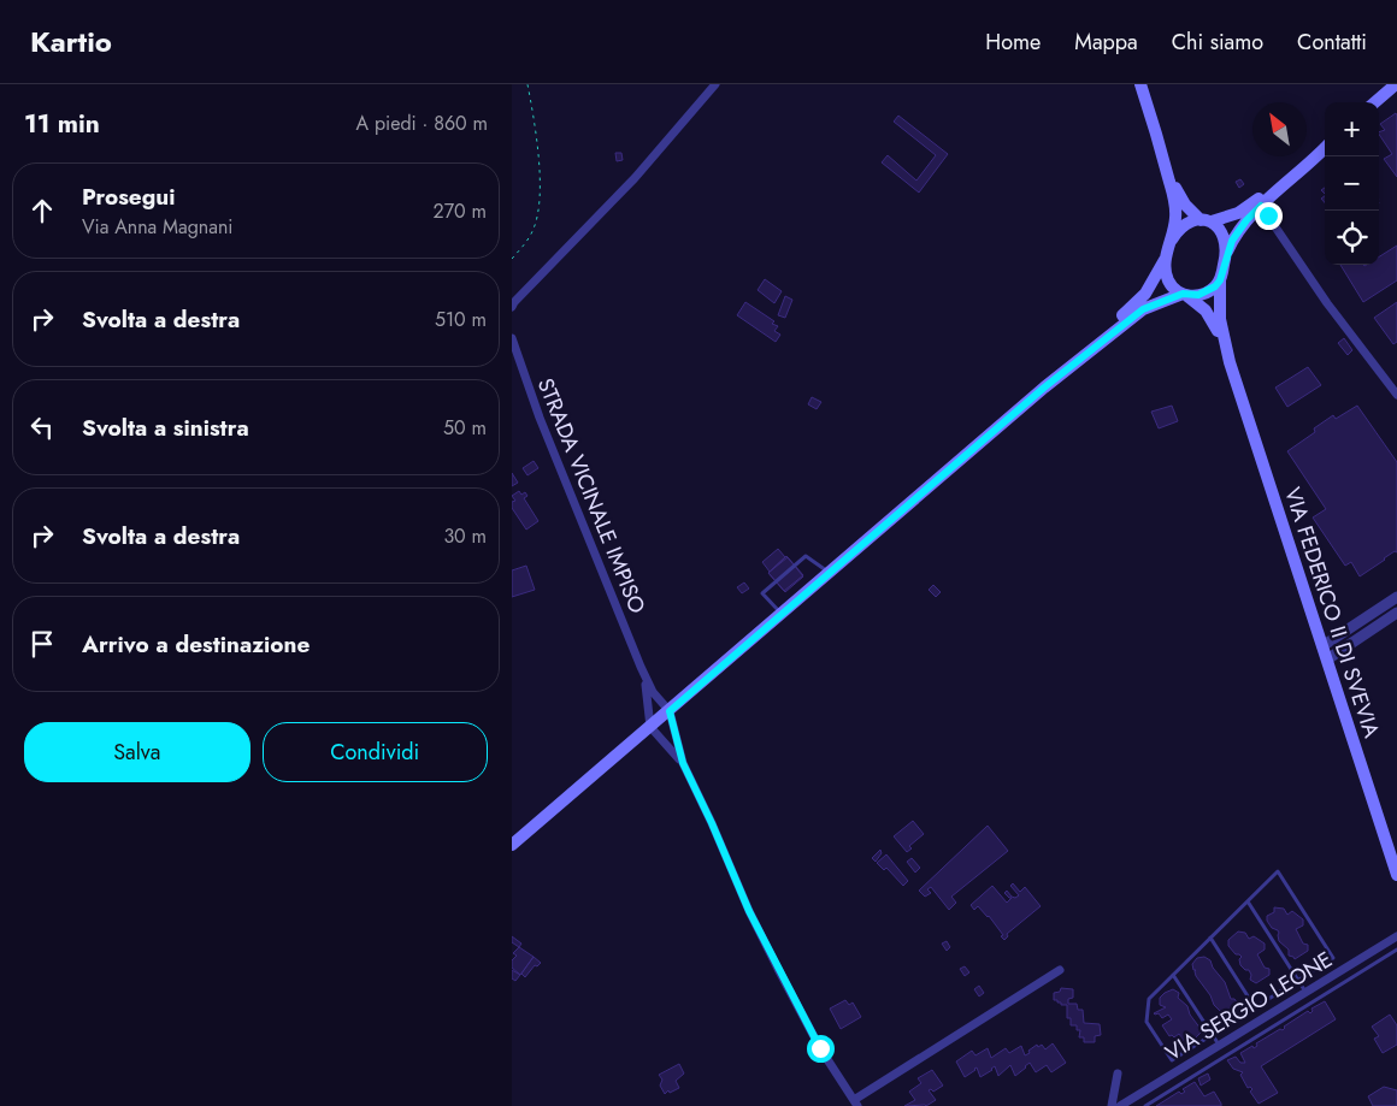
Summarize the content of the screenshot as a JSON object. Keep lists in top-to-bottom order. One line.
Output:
{"streets":{"main road":["VIA FEDERICO II DI SVEVIA"],"street":["STRADA VICINALE IMPISO","VIA SERGIO LEONE"]},"north":"top left","page":{"header":"Kartio","nav":["Home","Mappa","Chi siamo","Contatti"],"heading":["11 min","A piedi · 860 m"],"map_buttons":["+","−"],"list":[["Prosegui","Via Anna Magnani","270 m"],["Svolta a destra","510 m"],["Svolta a sinistra","50 m"],["Svolta a destra","30 m"],"Arrivo a destinazione"],"buttons":["Salva","Condividi"]}}
